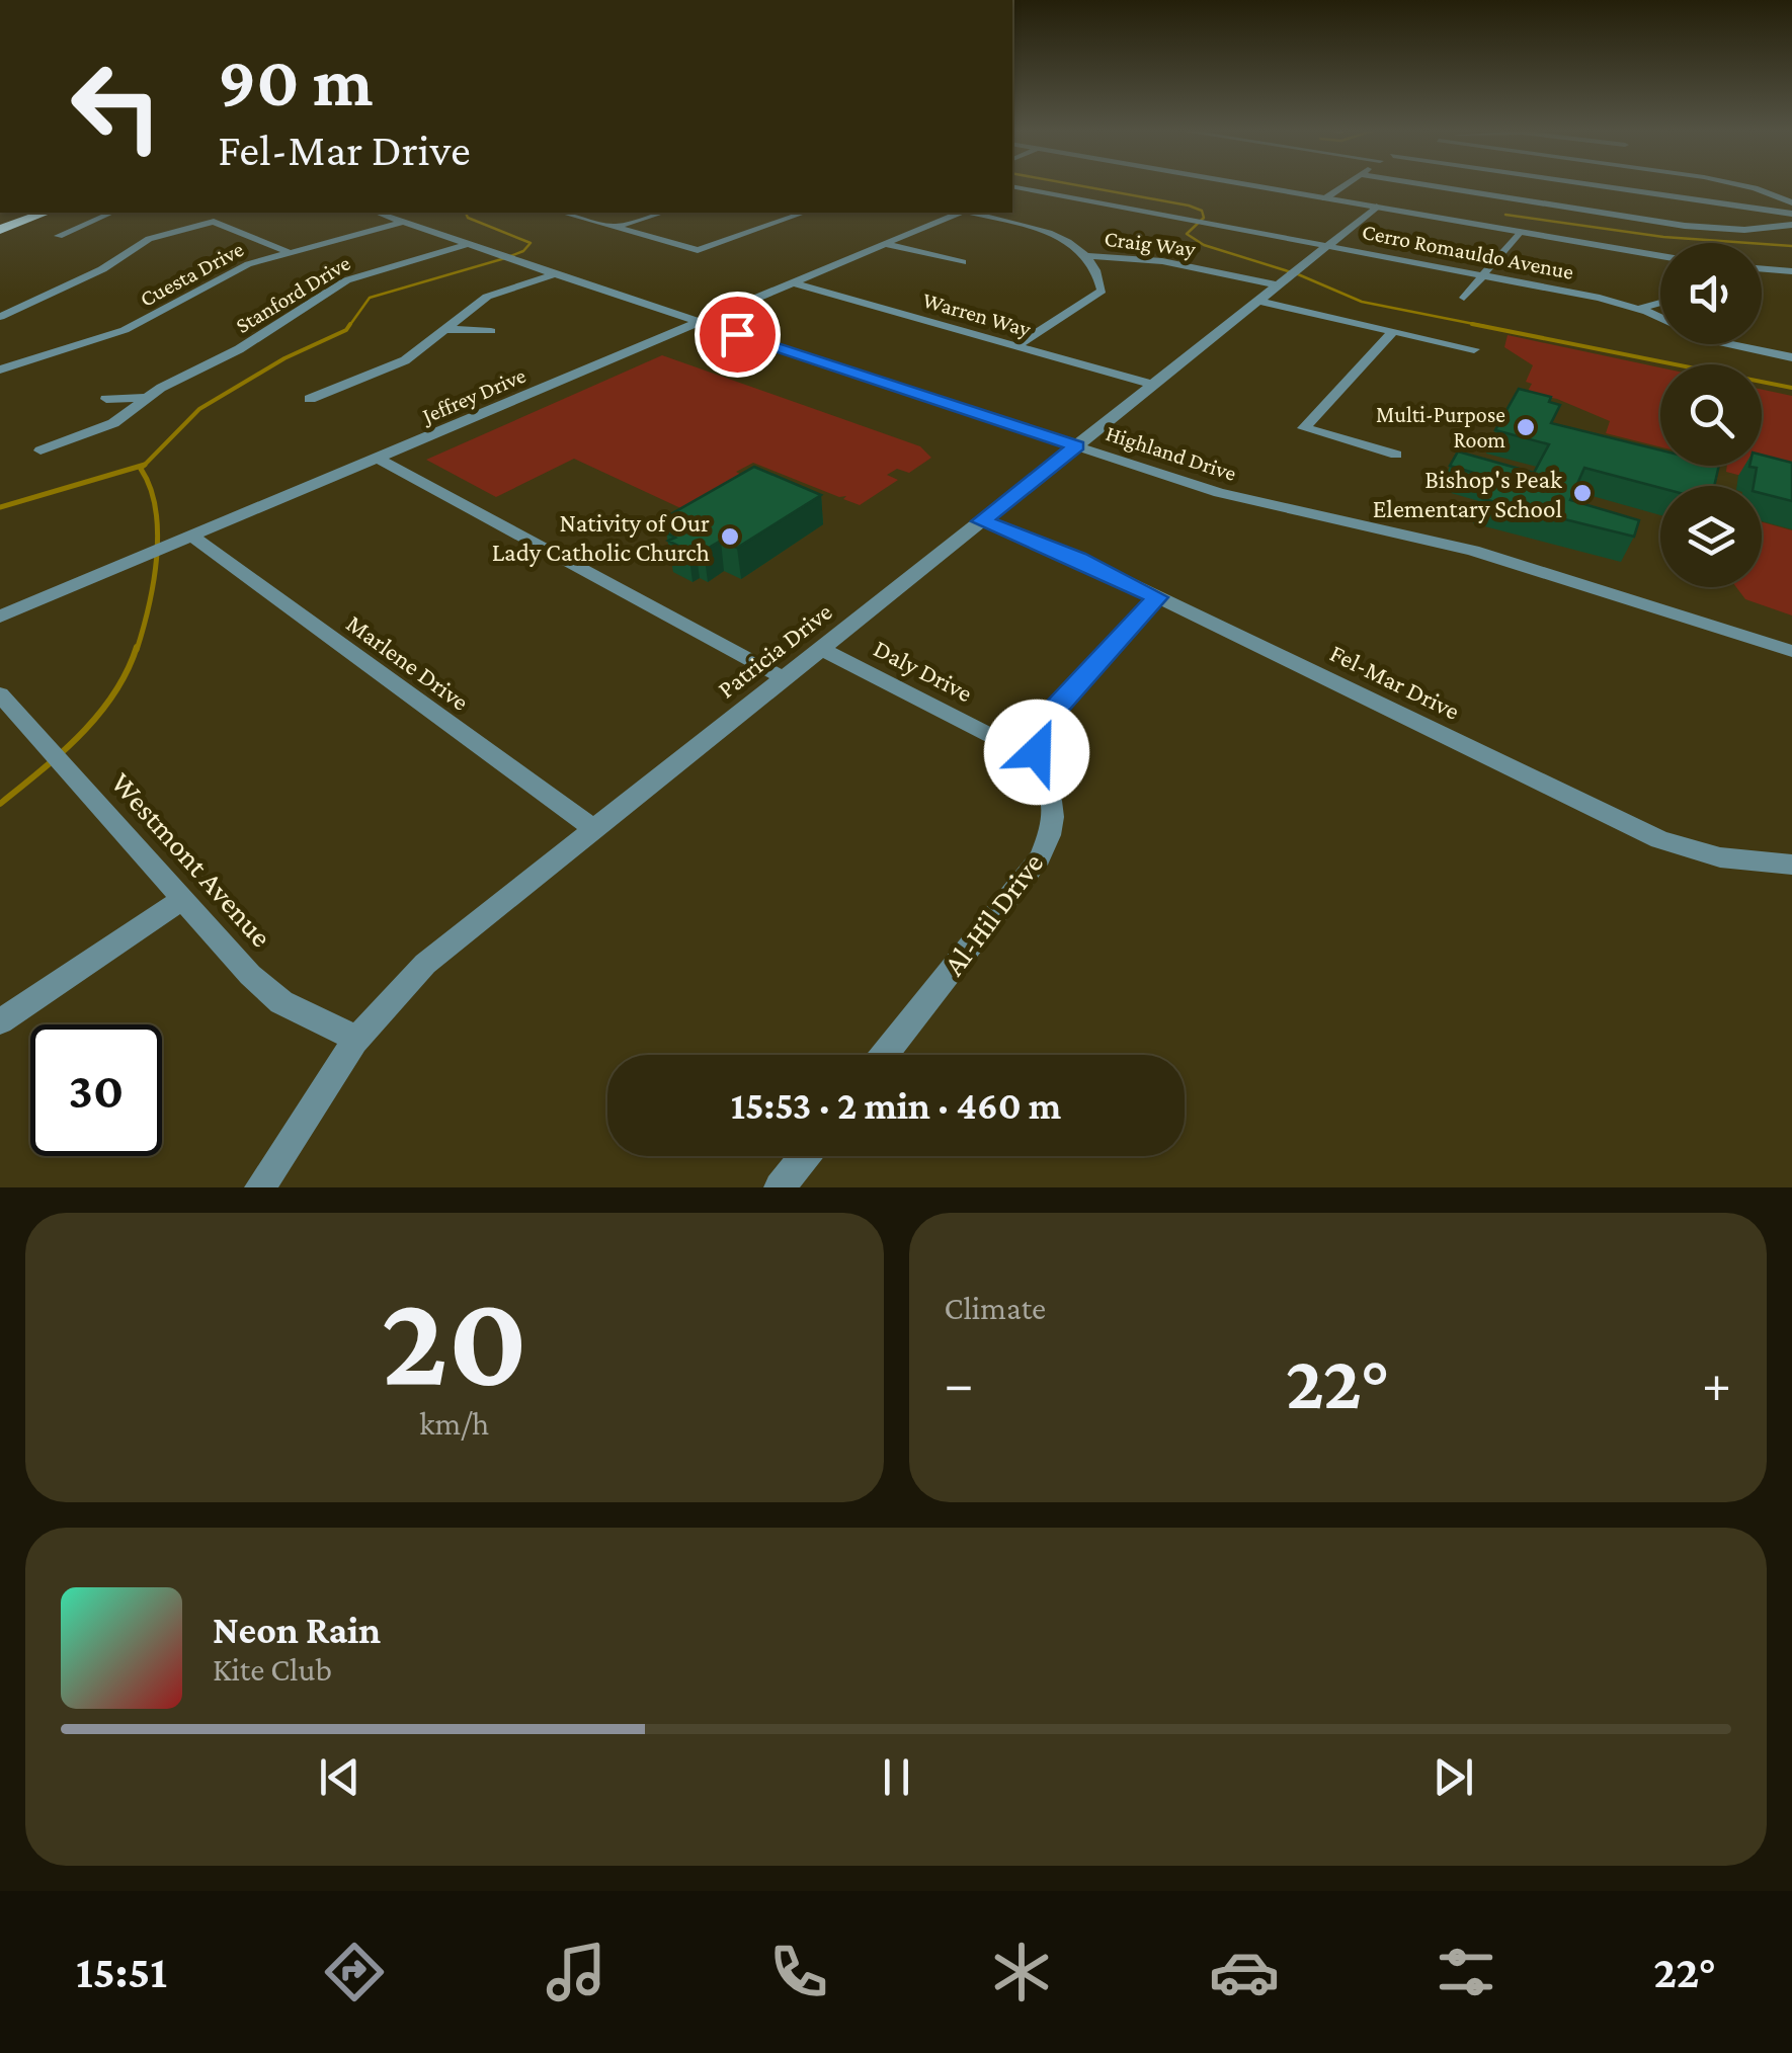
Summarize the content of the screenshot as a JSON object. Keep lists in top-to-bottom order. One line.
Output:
{"streets":{"street":["Craig Way","Cerro Romauldo Avenue","Cuesta Drive","Stanford Drive","Warren Way","Jeffrey Drive","Highland Drive","Patricia Drive","Marlene Drive","Daly Drive","Fel-Mar Drive","Westmont Avenue","Al-Hil Drive"]},"crossings":[["Craig Way","Patricia Drive"],["Cerro Romauldo Avenue","Patricia Drive"],["Cuesta Drive","Highland Drive"],["Stanford Drive","Highland Drive"],["Warren Way","Jeffrey Drive"],["Warren Way","Patricia Drive"],["Jeffrey Drive","Highland Drive"],["Jeffrey Drive","Marlene Drive"],["Highland Drive","Patricia Drive"],["Patricia Drive","Marlene Drive"],["Patricia Drive","Daly Drive"],["Patricia Drive","Fel-Mar Drive"],["Patricia Drive","Westmont Avenue"],["Daly Drive","Al-Hil Drive"],["Fel-Mar Drive","Al-Hil Drive"]],"places":["Multi-Purpose Room","Bishop's Peak Elementary School","Nativity of Our Lady Catholic Church"],"page":{"turn":["90 m","Fel-Mar Drive"],"limit":"30","trip":"15:53 · 2 min · 460 m","tile":[["20","km/h"],"Climate"],"heat":["−","22°","+"],"song":["Neon Rain","Kite Club"],"tabs":["15:51","22°"]}}
